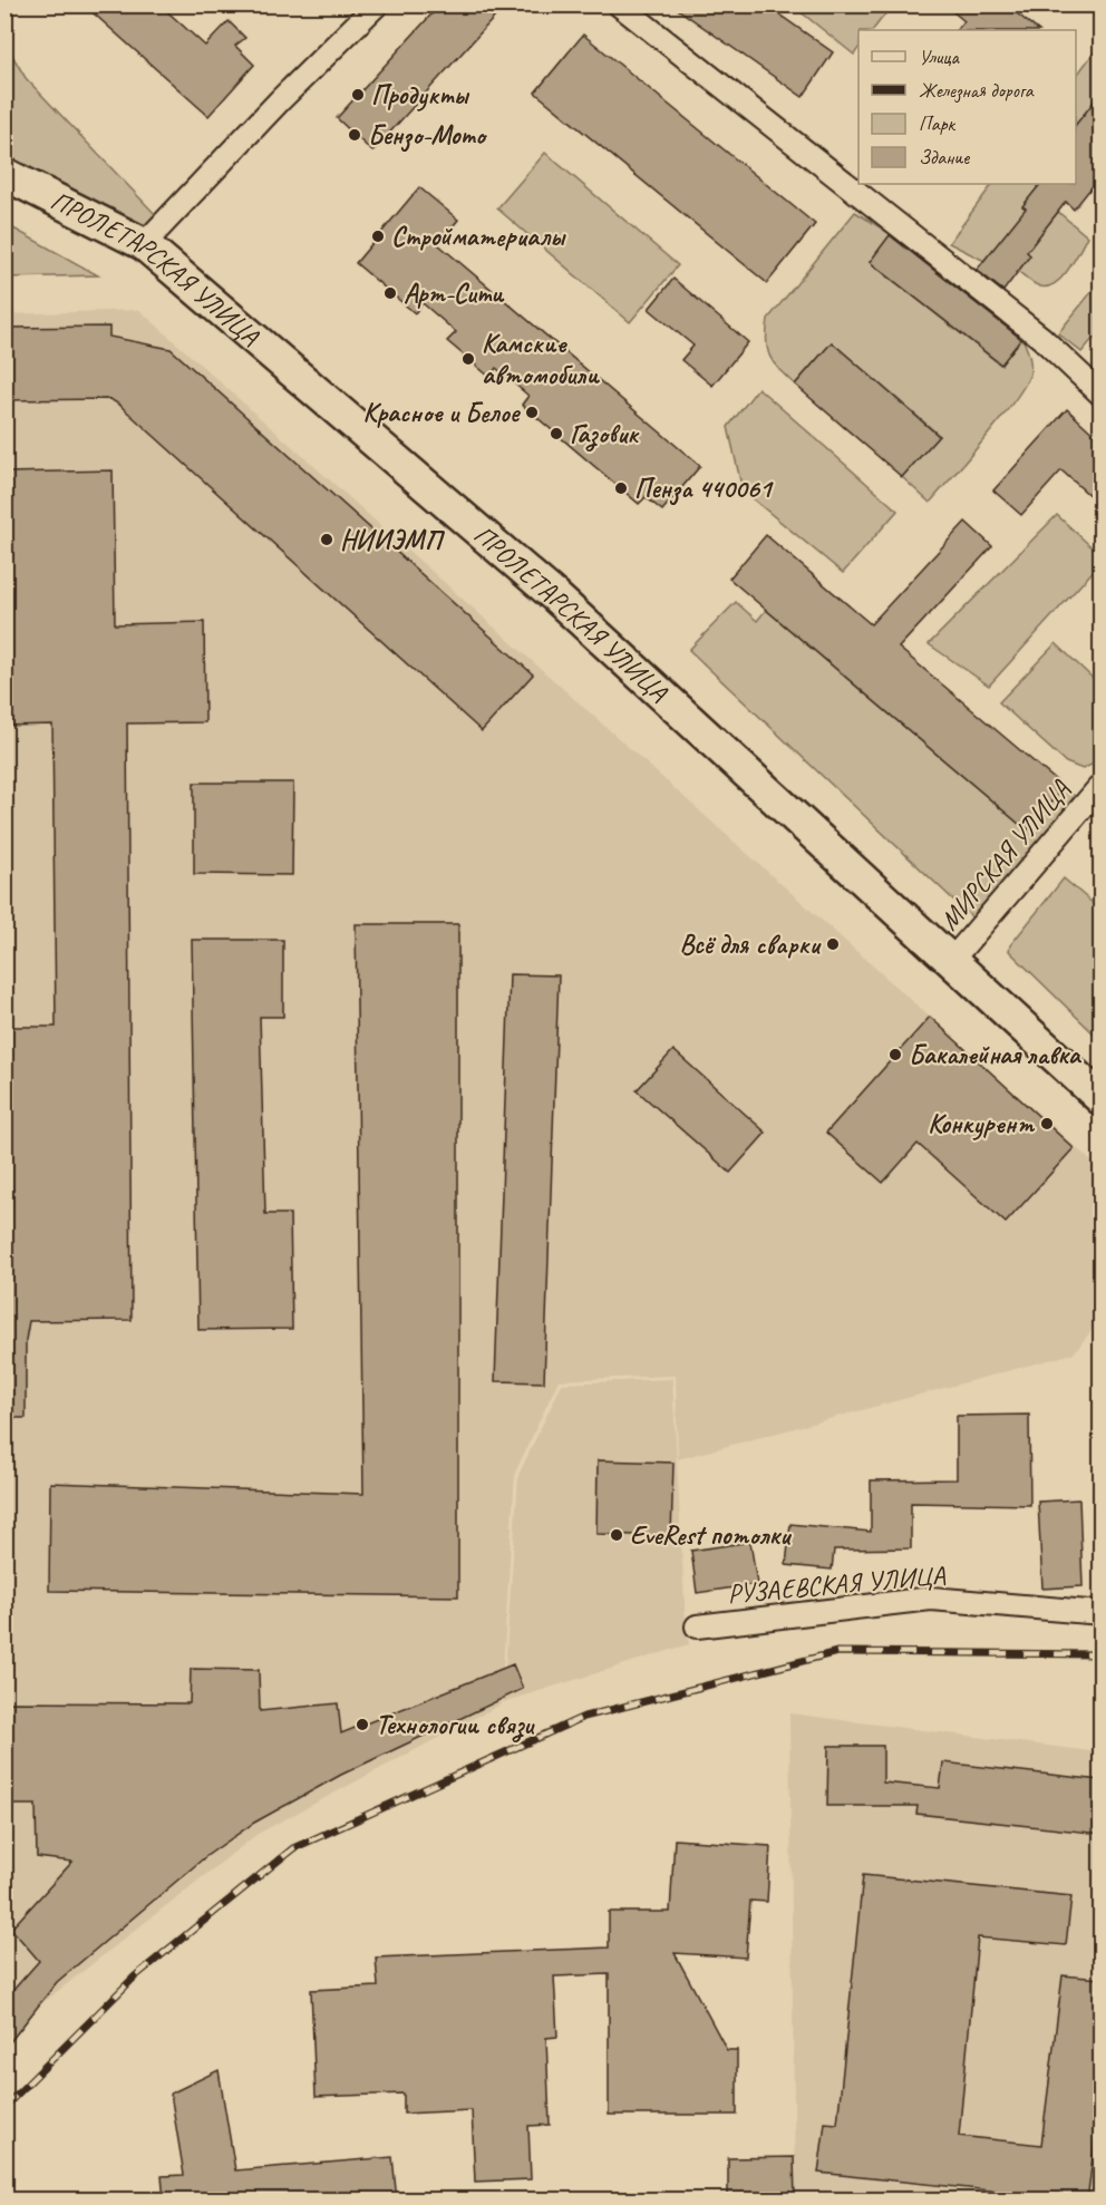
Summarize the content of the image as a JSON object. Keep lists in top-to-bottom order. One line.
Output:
{"streets":{"main road":["ПРОЛЕТАРСКАЯ УЛИЦА"],"street":["МИРСКАЯ УЛИЦА","РУЗАЕВСКАЯ УЛИЦА"]},"crossings":[["ПРОЛЕТАРСКАЯ УЛИЦА","МИРСКАЯ УЛИЦА"]],"places":["Продукты","Бензо-Мото","Стройматериалы","Арт-Сити","Камские автомобили","Красное и Белое","Газовик","Пенза 440061","НИИЭМП","Всё для сварки","Бакалейная лавка","Конкурент","EveRest потолки","Технологии связи"],"legend":["Улица","Железная дорога","Парк","Здание"]}
